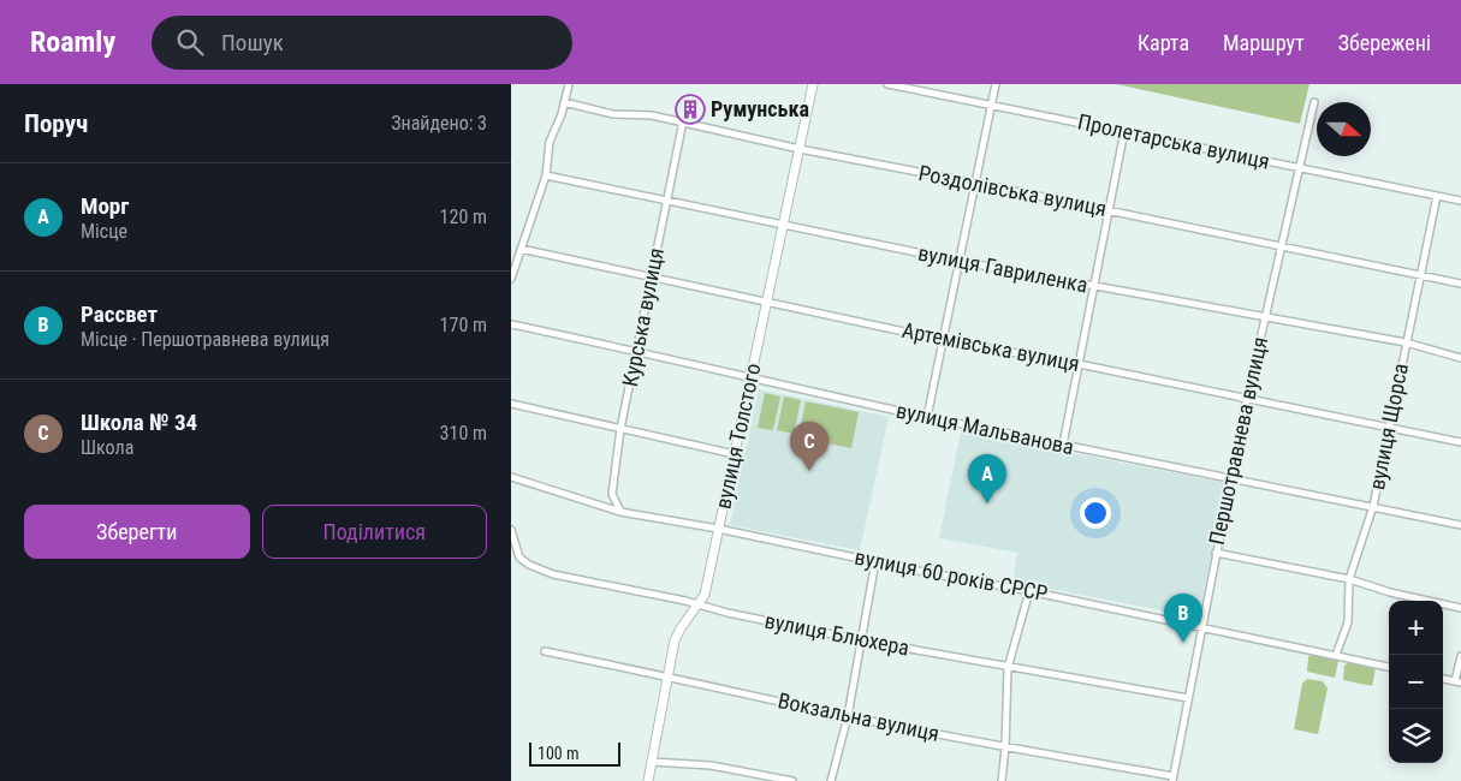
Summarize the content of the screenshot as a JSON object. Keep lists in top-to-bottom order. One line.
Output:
{"streets":{"street":["Пролетарська вулиця","Роздолівська вулиця","вулиця Гавриленка","Курська вулиця","Артемівська вулиця","вулиця Щорса","вулиця Мальванова","вулиця Толстого","Першотравнева вулиця","вулиця 60 років СРСР","вулиця Блюхера","Вокзальна вулиця"]},"crossings":[["Пролетарська вулиця","вулиця Щорса"],["Пролетарська вулиця","Першотравнева вулиця"],["Роздолівська вулиця","Курська вулиця"],["Роздолівська вулиця","вулиця Щорса"],["Роздолівська вулиця","вулиця Толстого"],["Роздолівська вулиця","Першотравнева вулиця"],["вулиця Гавриленка","Курська вулиця"],["вулиця Гавриленка","вулиця Щорса"],["вулиця Гавриленка","вулиця Толстого"],["вулиця Гавриленка","Першотравнева вулиця"],["Курська вулиця","Артемівська вулиця"],["Курська вулиця","вулиця Мальванова"],["Курська вулиця","вулиця 60 років СРСР"],["Артемівська вулиця","вулиця Щорса"],["Артемівська вулиця","вулиця Толстого"],["Артемівська вулиця","Першотравнева вулиця"],["вулиця Щорса","вулиця Мальванова"],["вулиця Щорса","вулиця 60 років СРСР"],["вулиця Мальванова","вулиця Толстого"],["вулиця Мальванова","Першотравнева вулиця"],["вулиця Толстого","вулиця 60 років СРСР"],["вулиця Толстого","вулиця Блюхера"],["вулиця Толстого","Вокзальна вулиця"],["Першотравнева вулиця","вулиця 60 років СРСР"],["Першотравнева вулиця","вулиця Блюхера"],["Першотравнева вулиця","Вокзальна вулиця"]],"places":{"building":["Румунська"]},"scale_bar":"100 m","north":"right","page":{"header":"Roamly","search":"Пошук","nav":["Карта","Маршрут","Збережені"],"heading":["Поруч","Знайдено: 3"],"list":[{"mark":"A","name":"Морг","note":"Місце","value":"120 m"},{"mark":"B","name":"Рассвет","note":"Місце · Першотравнева вулиця","value":"170 m"},{"mark":"C","name":"Школа № 34","note":"Школа","value":"310 m"}],"pins":["C","A","B"],"buttons":["Зберегти","Поділитися"],"map_buttons":["+","−"],"scale":"100 m"}}
